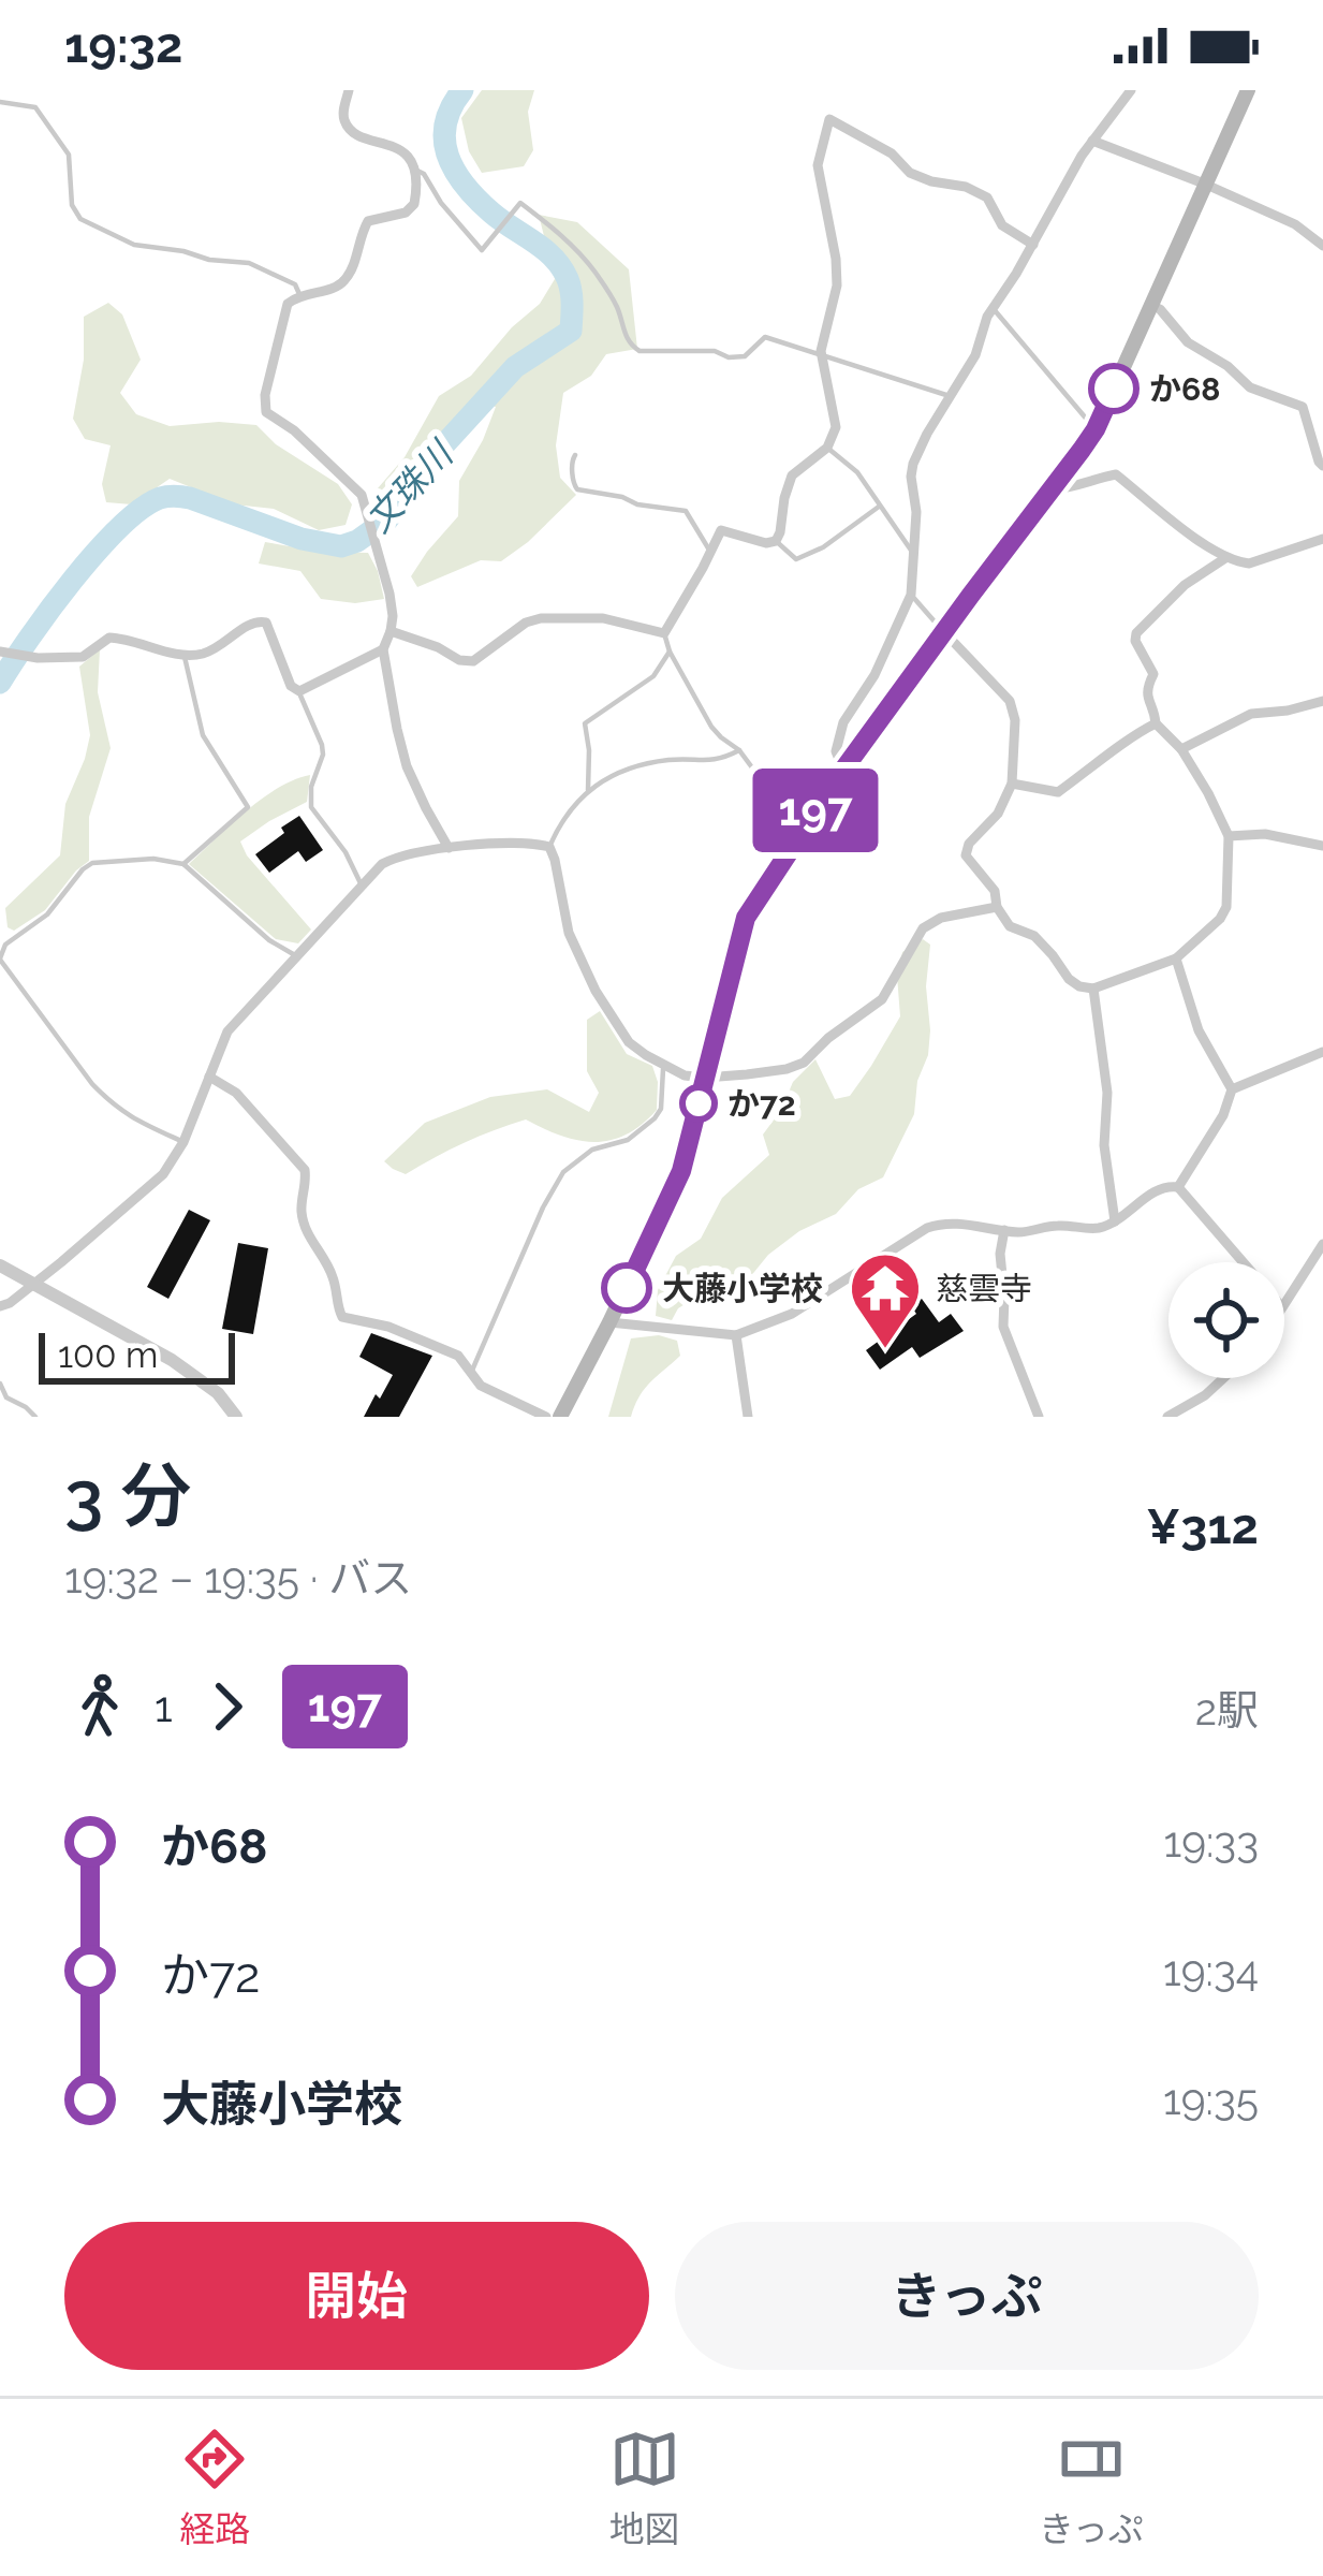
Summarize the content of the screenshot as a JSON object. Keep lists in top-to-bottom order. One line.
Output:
{"water":["文珠川"],"places":{"other":["か68","か72","大藤小学校"],"temple":["慈雲寺"]},"lines":["bus line 197"],"scale_bar":"100 m","page":{"status":"19:32","on_map":"197","scale":"100 m","heading":["3 分","19:32 – 19:35 · バス","¥312"],"legs":["1","197","2駅"],"list":[{"name":"か68","value":"19:33"},{"name":"か72","value":"19:34"},{"name":"大藤小学校","value":"19:35"}],"buttons":["開始","きっぷ"],"tabs":["経路","地図","きっぷ"]}}
